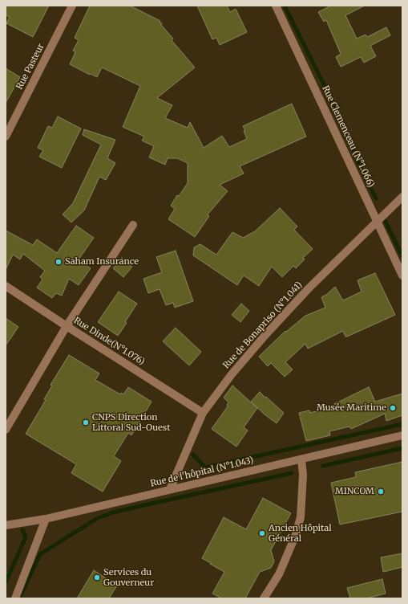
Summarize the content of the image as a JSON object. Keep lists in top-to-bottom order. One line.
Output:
{"streets":{"street":["Rue Pasteur","Rue Clemenceau (N°1.066)","Rue de Bonapriso (N°1.041)","Rue Dinde(N°1.076)","Rue de l'hôpital (N°1.043)"]},"crossings":[["Rue Clemenceau (N°1.066)","Rue de Bonapriso (N°1.041)"],["Rue de Bonapriso (N°1.041)","Rue Dinde(N°1.076)"],["Rue de Bonapriso (N°1.041)","Rue de l'hôpital (N°1.043)"]],"places":["Saham Insurance","Musée Maritime","CNPS Direction Littoral Sud-Ouest","MINCOM","Ancien Hôpital Général","Services du Gouverneur"]}
